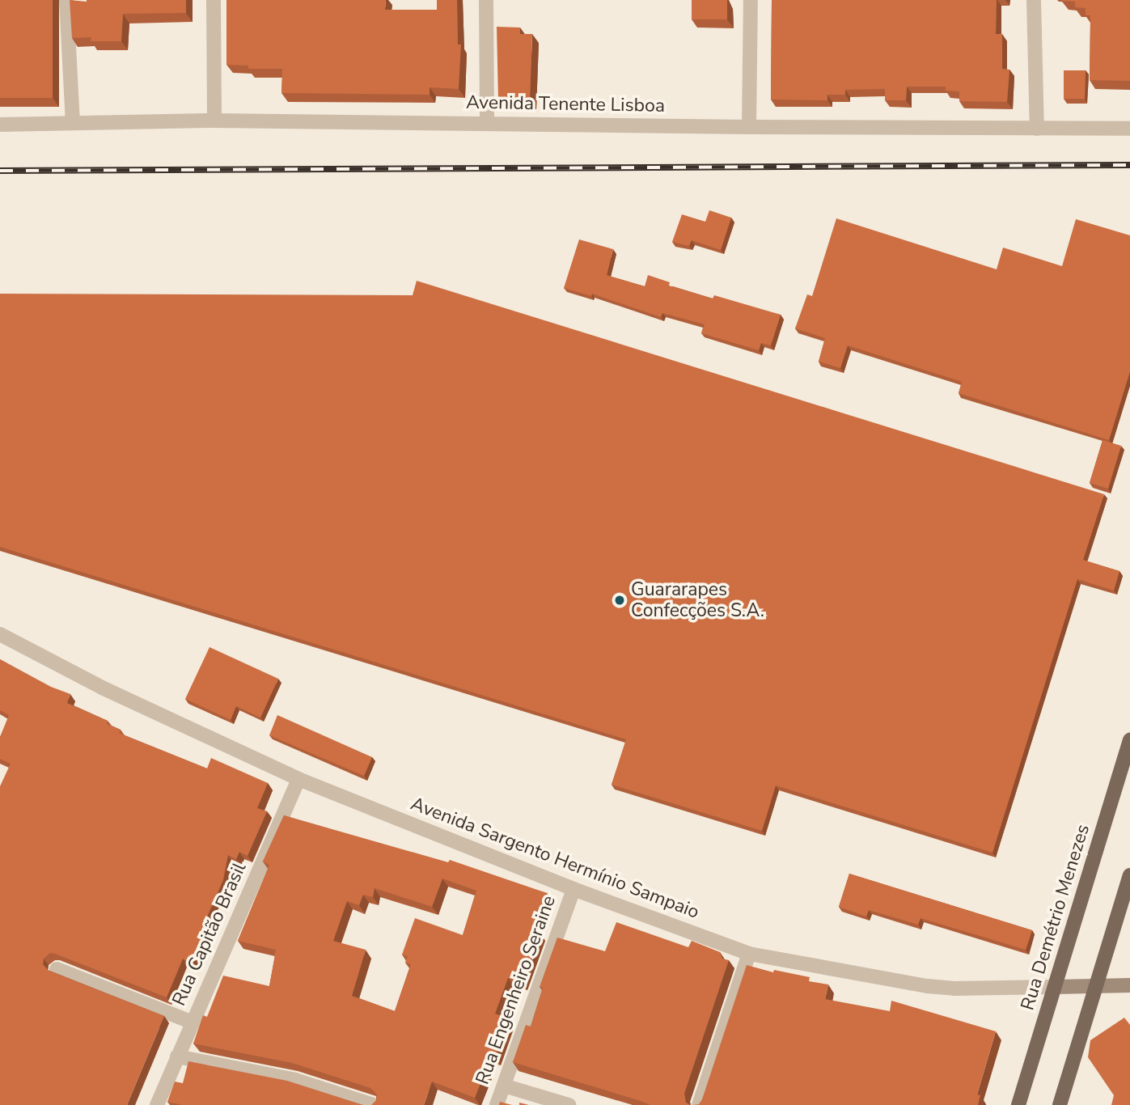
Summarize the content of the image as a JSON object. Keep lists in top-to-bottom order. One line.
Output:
{"streets":{"main road":["Avenida Sargento Hermínio Sampaio","Rua Demétrio Menezes"],"street":["Avenida Tenente Lisboa","Rua Capitão Brasil","Rua Engenheiro Seraine"]},"crossings":[["Avenida Sargento Hermínio Sampaio","Rua Demétrio Menezes"],["Avenida Sargento Hermínio Sampaio","Rua Capitão Brasil"],["Avenida Sargento Hermínio Sampaio","Rua Engenheiro Seraine"]],"places":["Guararapes Confecções S.A."]}
